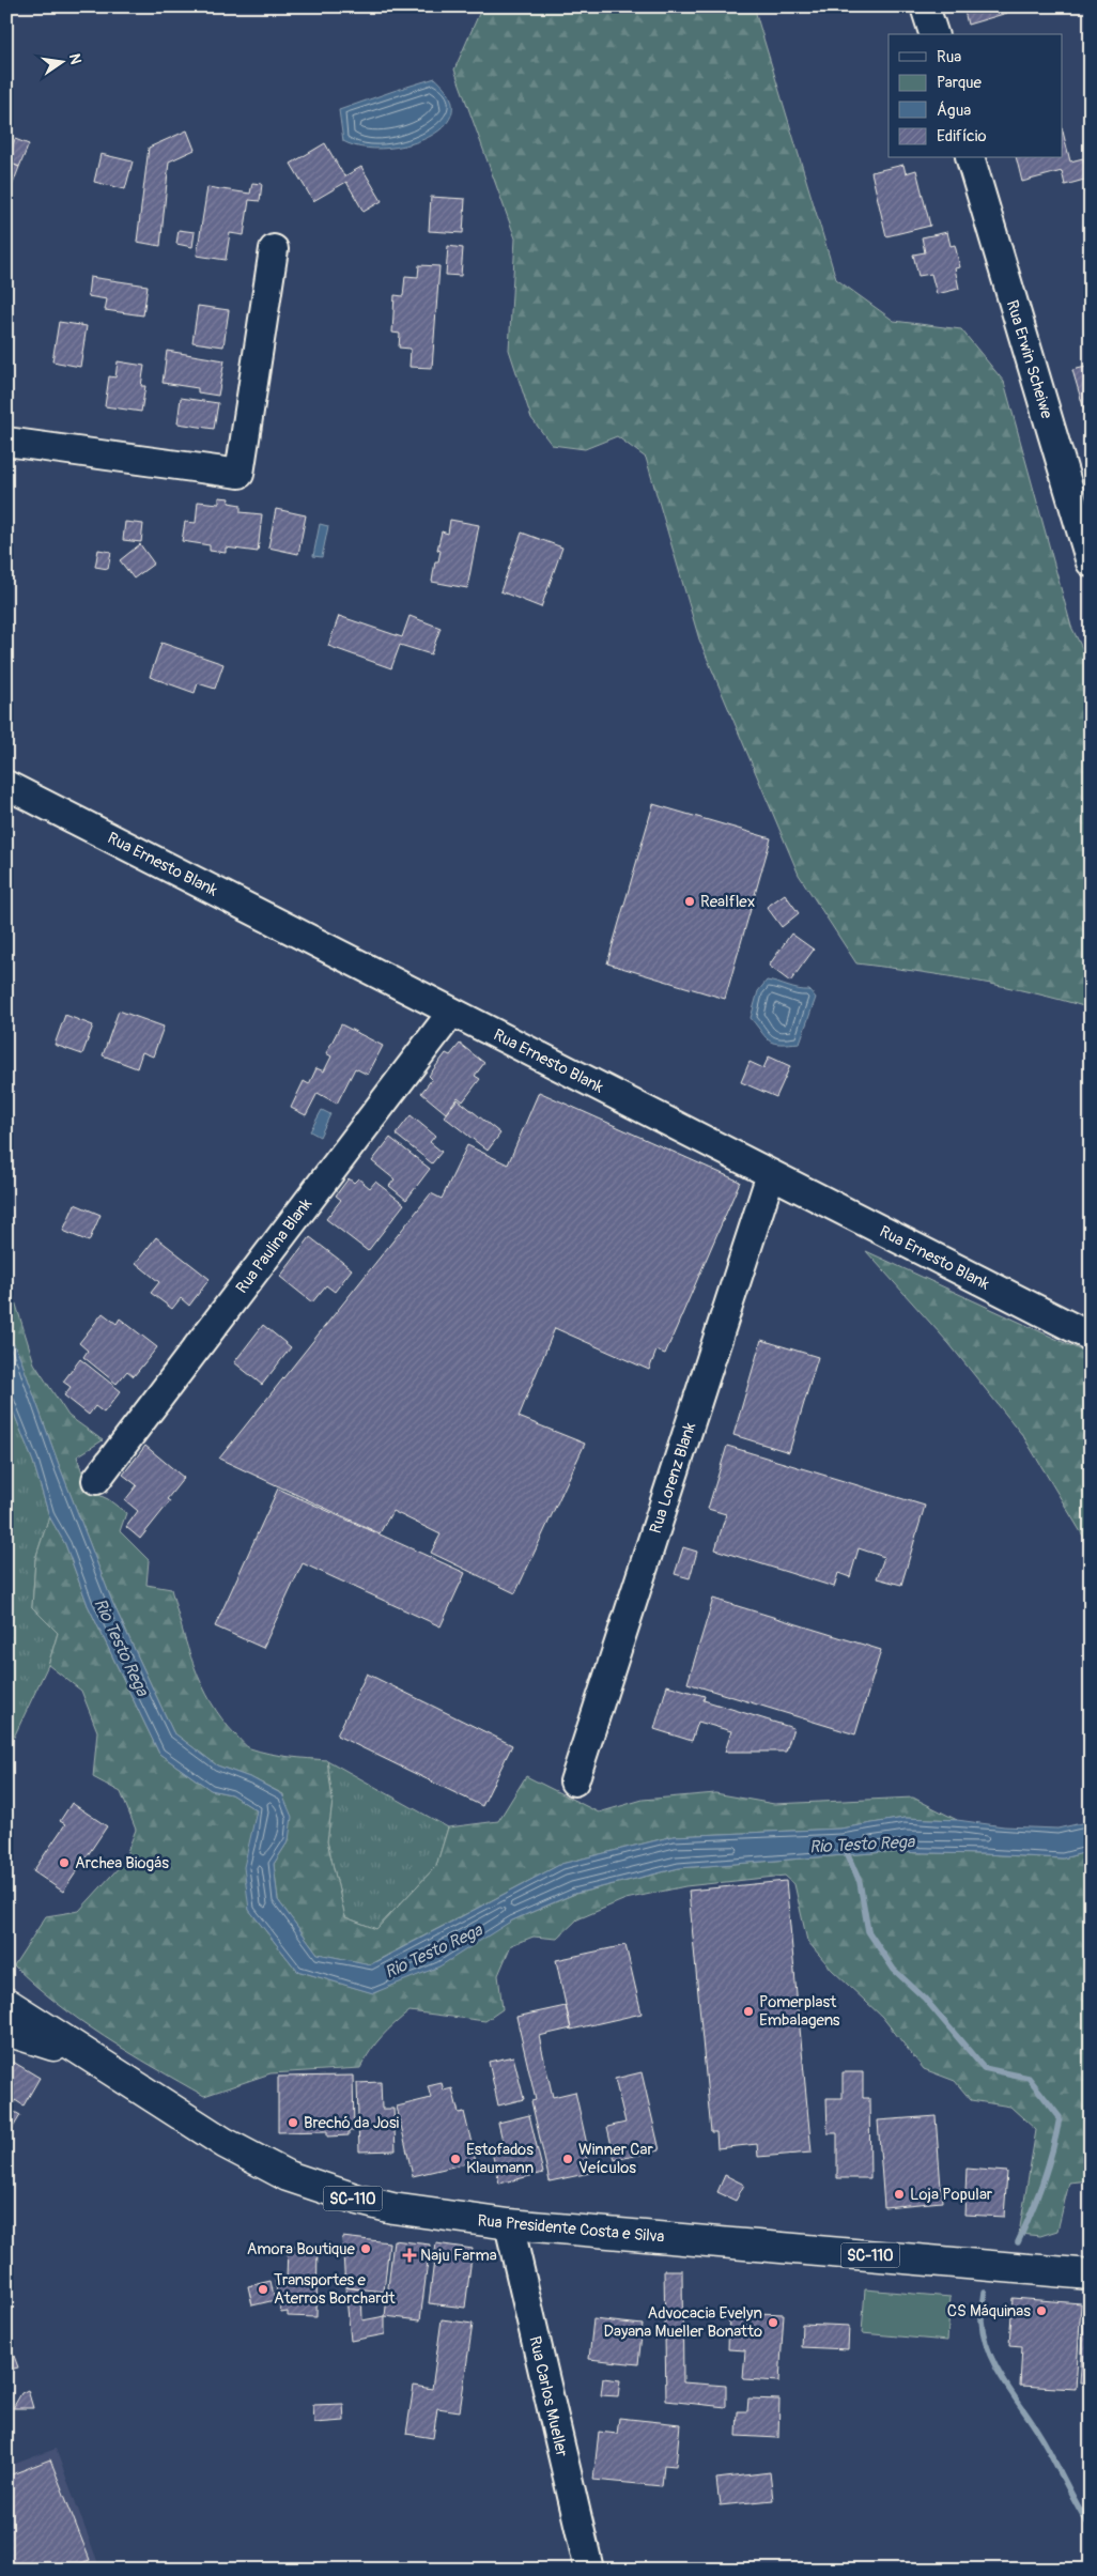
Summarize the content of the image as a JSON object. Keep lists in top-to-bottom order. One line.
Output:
{"streets":{"main road":["SC-110","Rua Presidente Costa e Silva"],"street":["Rua Erwin Scheiwe","Rua Ernesto Blank","Rua Paulina Blank","Rua Lorenz Blank","Rua Carlos Mueller"]},"crossings":[["Rua Ernesto Blank","Rua Paulina Blank"],["Rua Ernesto Blank","Rua Lorenz Blank"],["Rua Presidente Costa e Silva","Rua Carlos Mueller"]],"water":["Rio Testo Rega"],"places":{"other":["Realflex","Archea Biogás","Pomerplast Embalagens","Brechó da Josi","Estofados Klaumann","Winner Car Veículos","Loja Popular","Amora Boutique","Transportes e Aterros Borchardt","CS Máquinas","Advocacia Evelyn Dayana Mueller Bonatto"],"health":["Naju Farma"]},"legend":["Rua","Parque","Água","Edifício"],"north":"right"}
